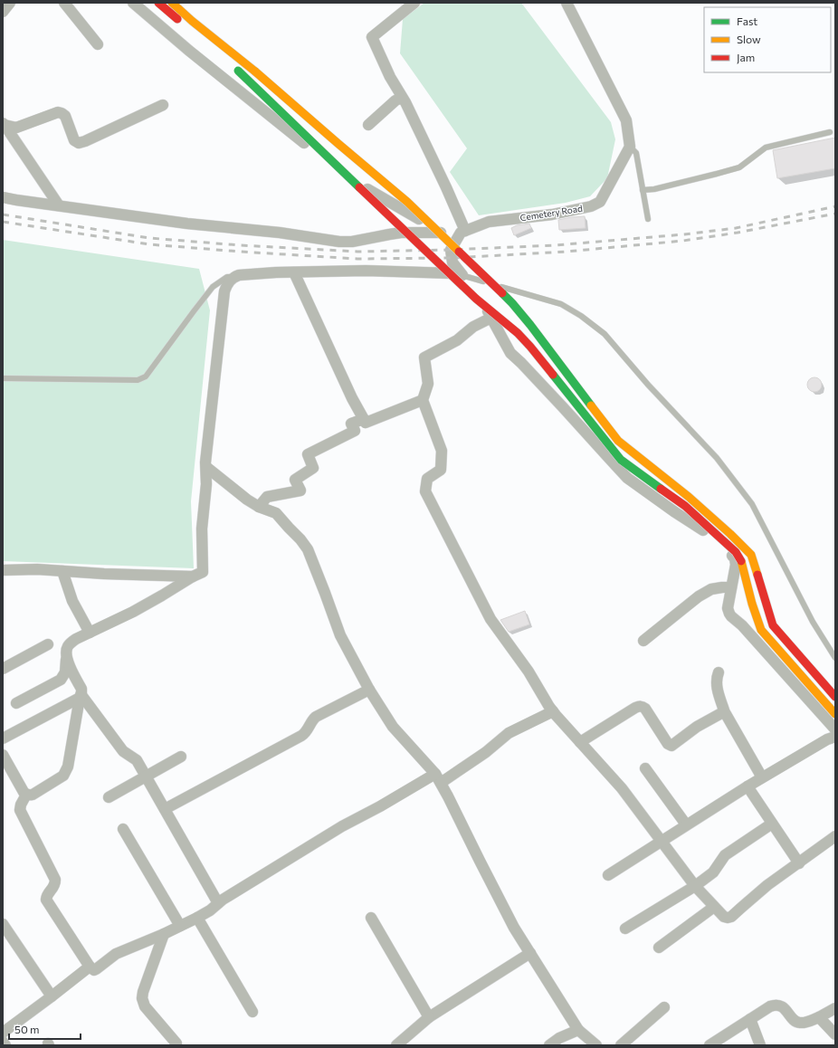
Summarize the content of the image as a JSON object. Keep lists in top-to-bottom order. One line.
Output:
{"streets":{"street":["Cemetery Road"]},"legend":["Fast","Slow","Jam"],"scale_bar":"50 m"}
